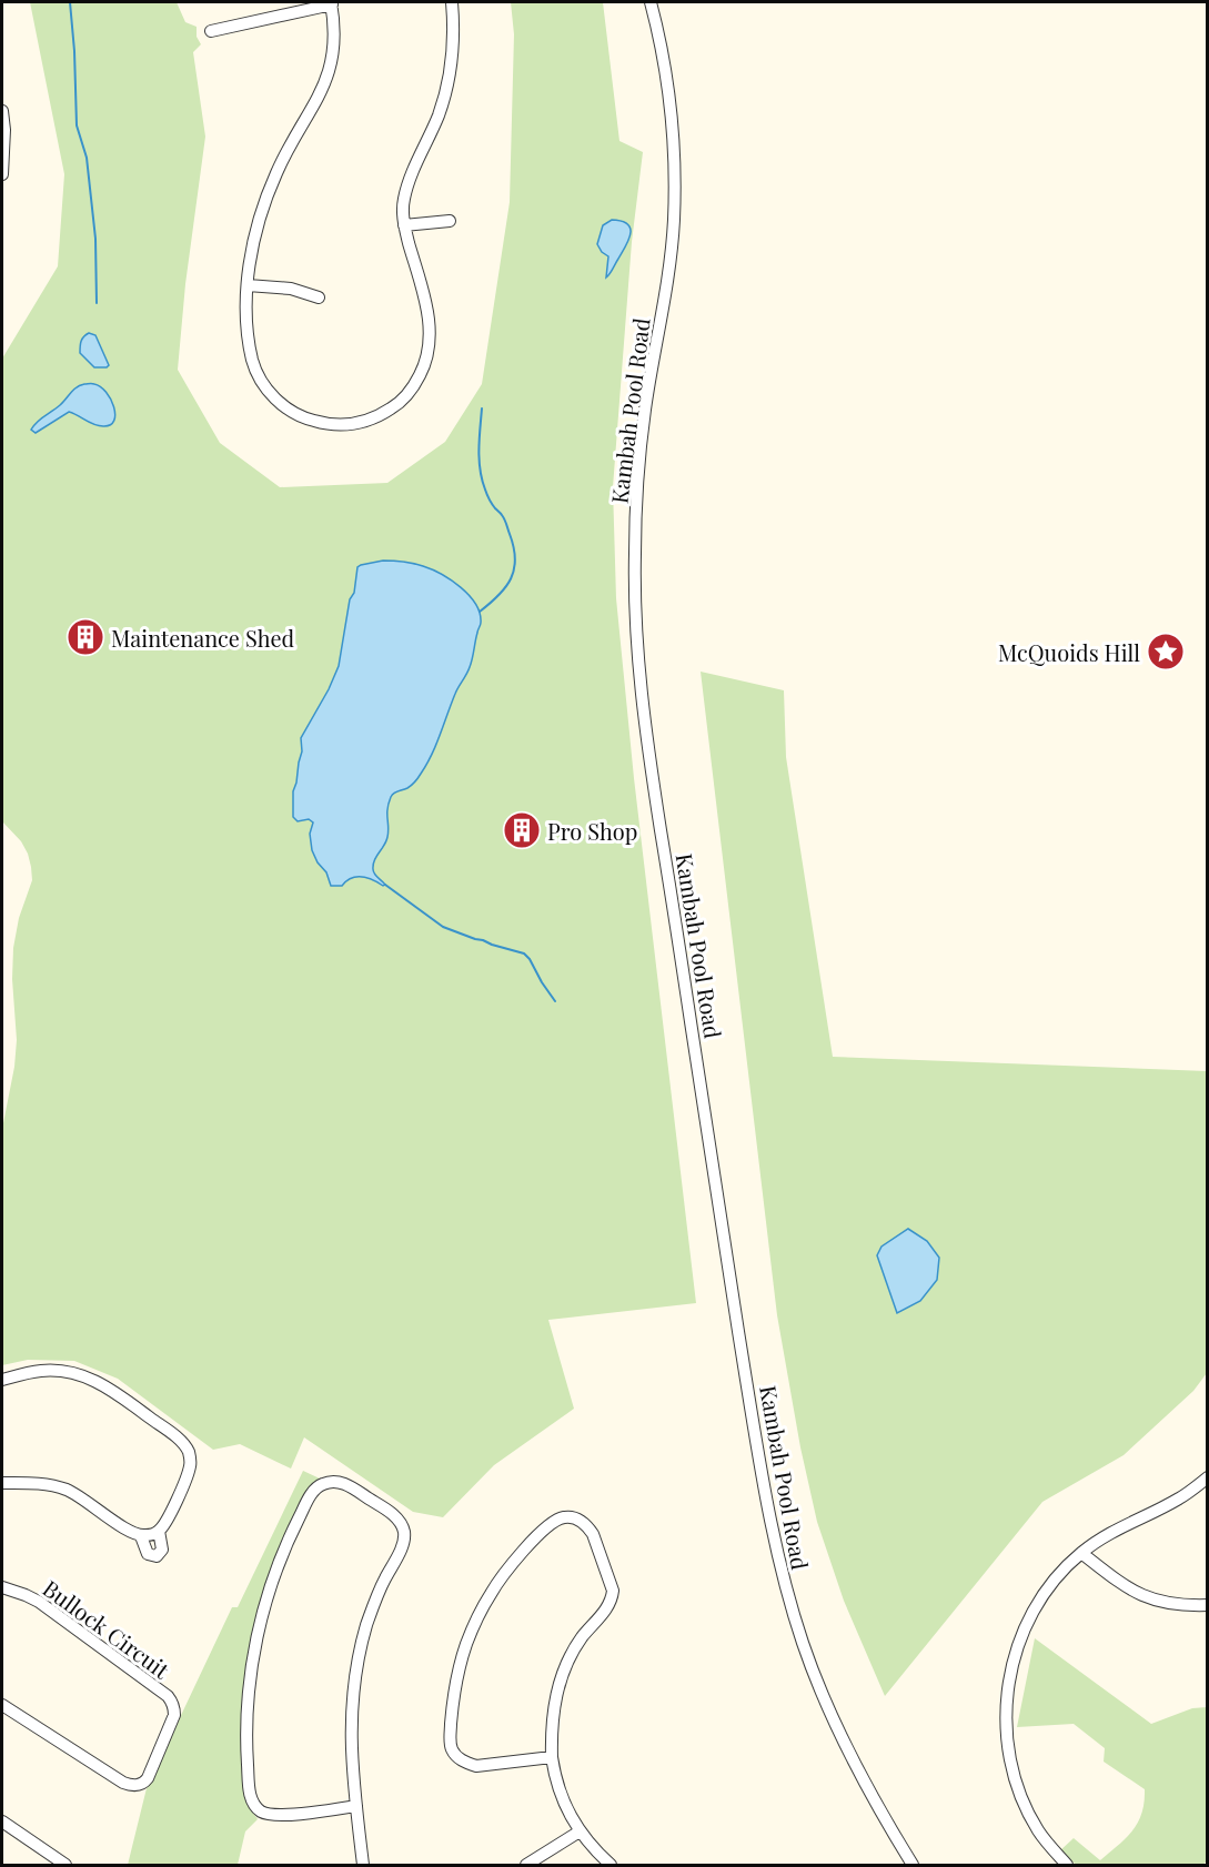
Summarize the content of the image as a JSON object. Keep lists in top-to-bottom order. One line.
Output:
{"streets":{"street":["Kambah Pool Road","Bullock Circuit"]},"places":{"building":["Maintenance Shed","Pro Shop"],"place":["McQuoids Hill"]}}
